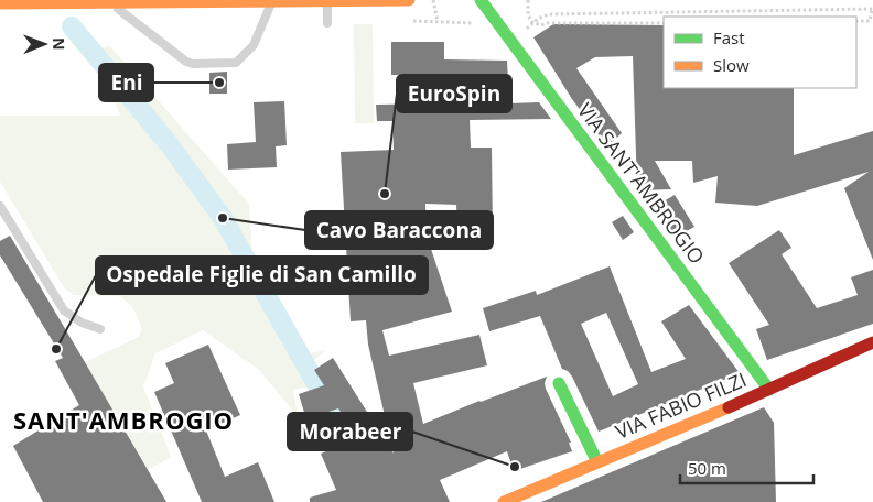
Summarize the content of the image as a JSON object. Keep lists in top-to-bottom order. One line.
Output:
{"streets":{"street":["VIA SANT'AMBROGIO","VIA FABIO FILZI"]},"crossings":[["VIA SANT'AMBROGIO","VIA FABIO FILZI"]],"districts":["SANT'AMBROGIO"],"places":["Eni","EuroSpin","Cavo Baraccona","Ospedale Figlie di San Camillo","Morabeer"],"legend":["Fast","Slow"],"scale_bar":"50 m","north":"right"}
